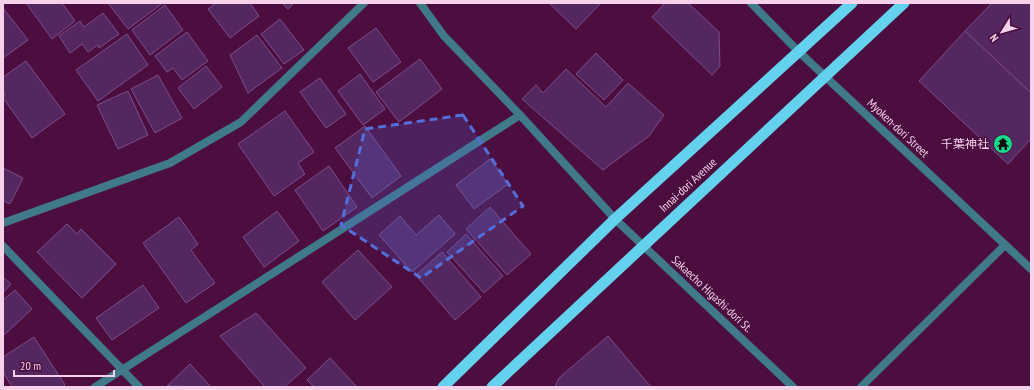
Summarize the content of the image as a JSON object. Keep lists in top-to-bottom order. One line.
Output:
{"streets":{"highway":["Innai-dori Avenue"],"street":["Myoken-dori Street","Sakaecho Higashi-dori St."]},"crossings":[["Myoken-dori Street","Innai-dori Avenue"],["Innai-dori Avenue","Sakaecho Higashi-dori St."]],"places":{"temple":["千葉神社"]},"scale_bar":"20 m","north":"bottom left"}
